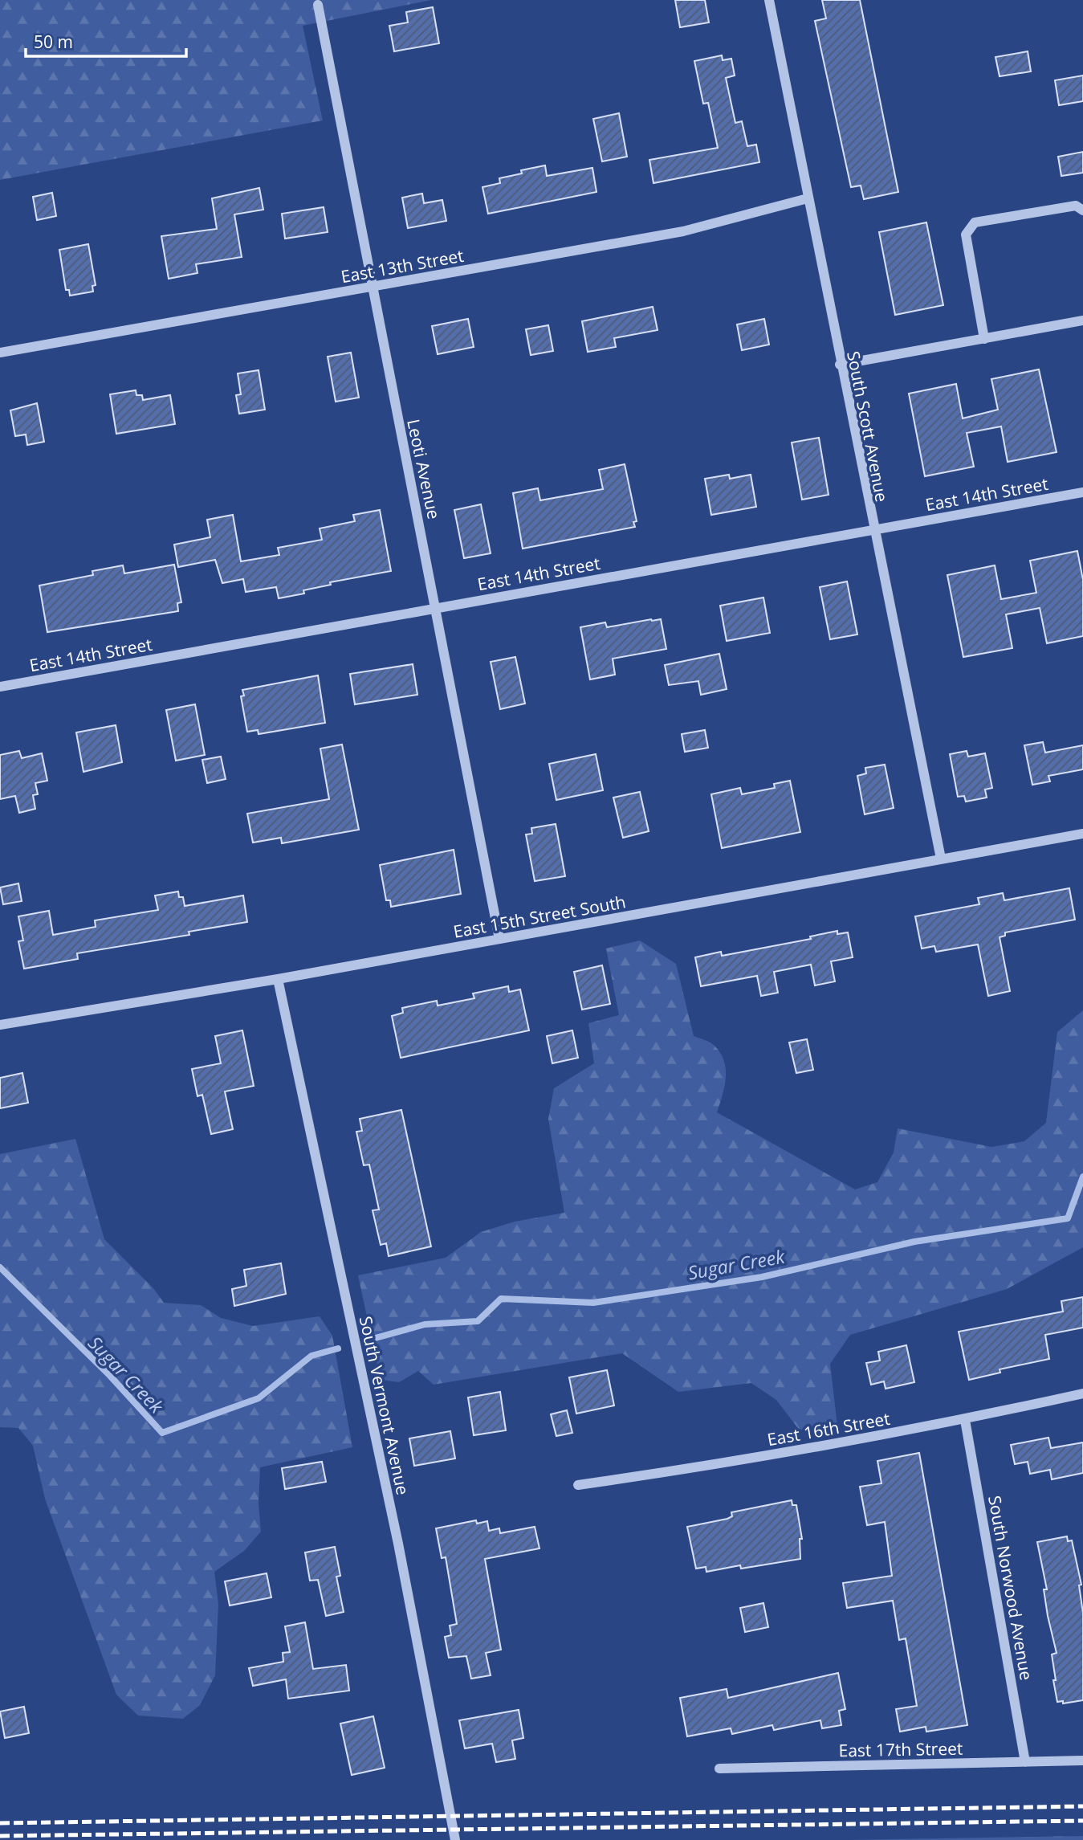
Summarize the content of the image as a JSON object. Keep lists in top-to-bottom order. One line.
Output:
{"streets":{"street":["East 13th Street","South Scott Avenue","Leoti Avenue","East 14th Street","East 15th Street South","South Vermont Avenue","East 16th Street","South Norwood Avenue","East 17th Street"]},"crossings":[["East 13th Street","South Scott Avenue"],["East 13th Street","Leoti Avenue"],["South Scott Avenue","East 14th Street"],["South Scott Avenue","East 15th Street South"],["Leoti Avenue","East 14th Street"],["Leoti Avenue","East 15th Street South"],["East 15th Street South","South Vermont Avenue"],["East 16th Street","South Norwood Avenue"],["South Norwood Avenue","East 17th Street"]],"water":["Sugar Creek"],"scale_bar":"50 m"}
